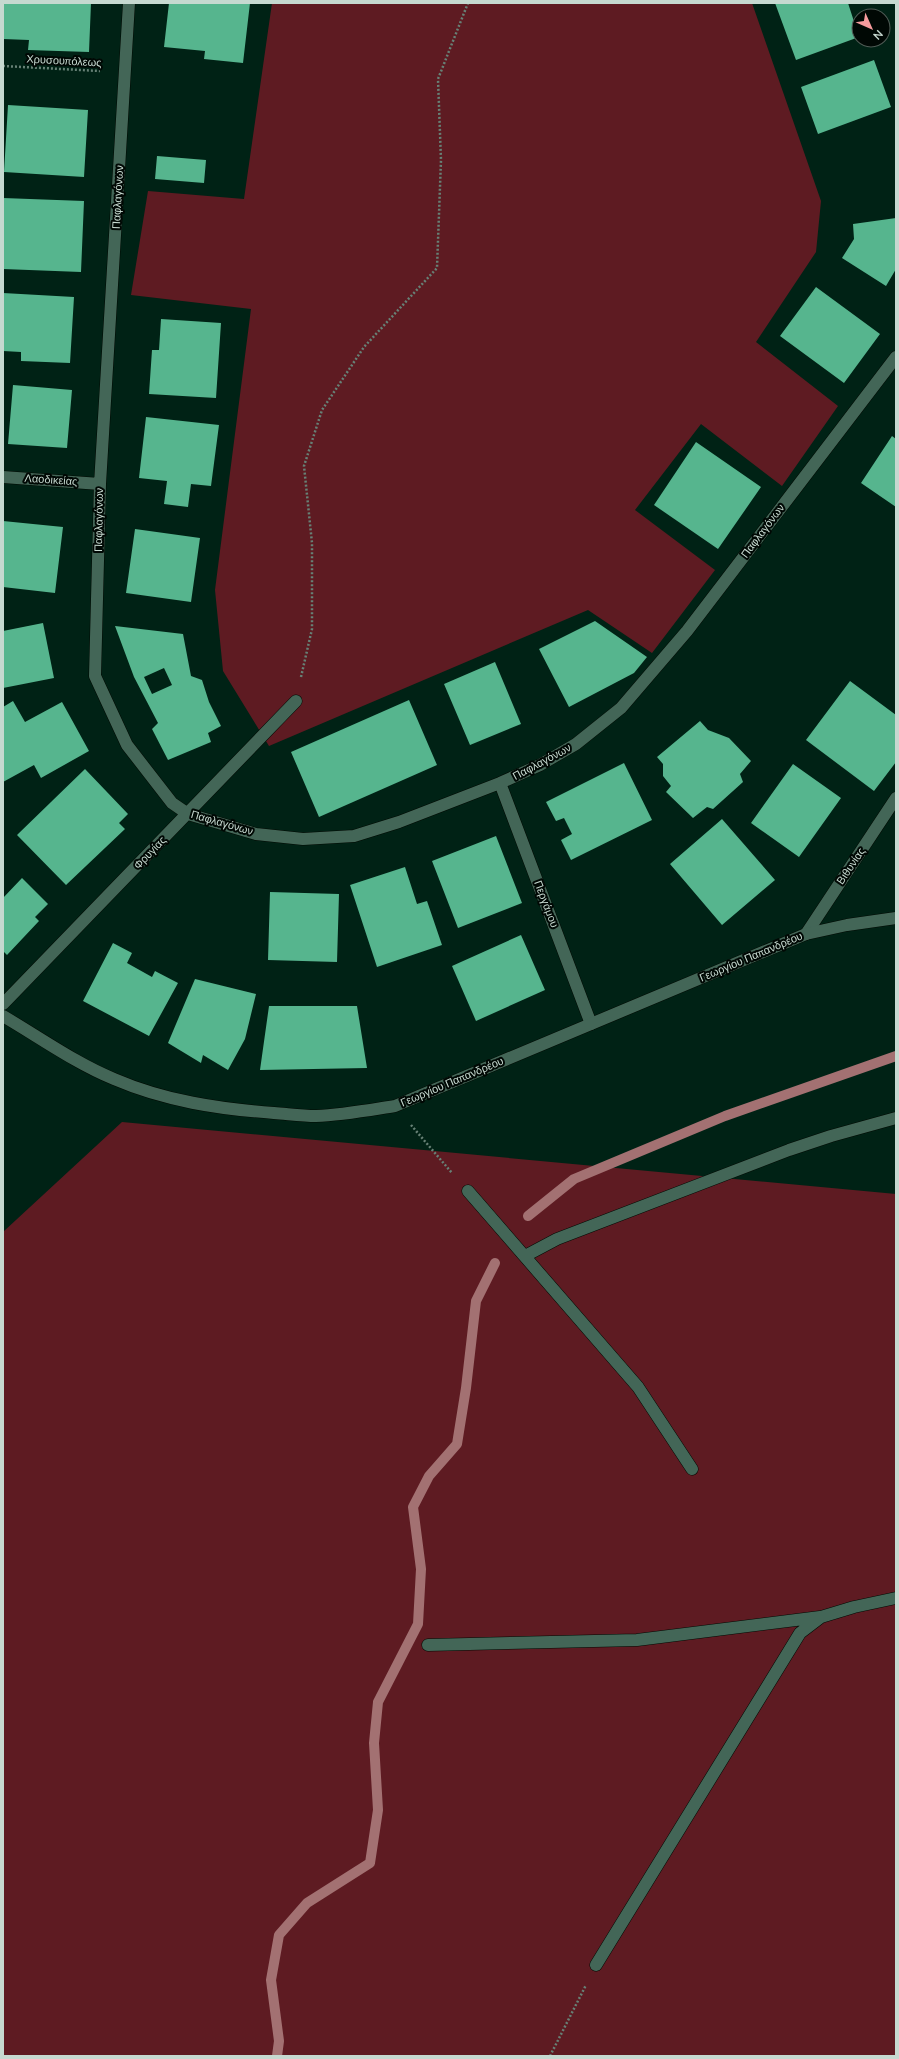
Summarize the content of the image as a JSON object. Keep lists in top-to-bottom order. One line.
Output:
{"streets":{"street":["Παφλαγόνων","Λαοδικείας","Φρυγίας","Βιθυνίας","Περγάμου","Γεωργίου Παπανδρέου"],"path":["Χρυσουπόλεως"]},"crossings":[["Χρυσουπόλεως","Παφλαγόνων"],["Παφλαγόνων","Λαοδικείας"],["Παφλαγόνων","Φρυγίας"],["Παφλαγόνων","Περγάμου"],["Βιθυνίας","Γεωργίου Παπανδρέου"],["Περγάμου","Γεωργίου Παπανδρέου"]],"north":"bottom right"}
